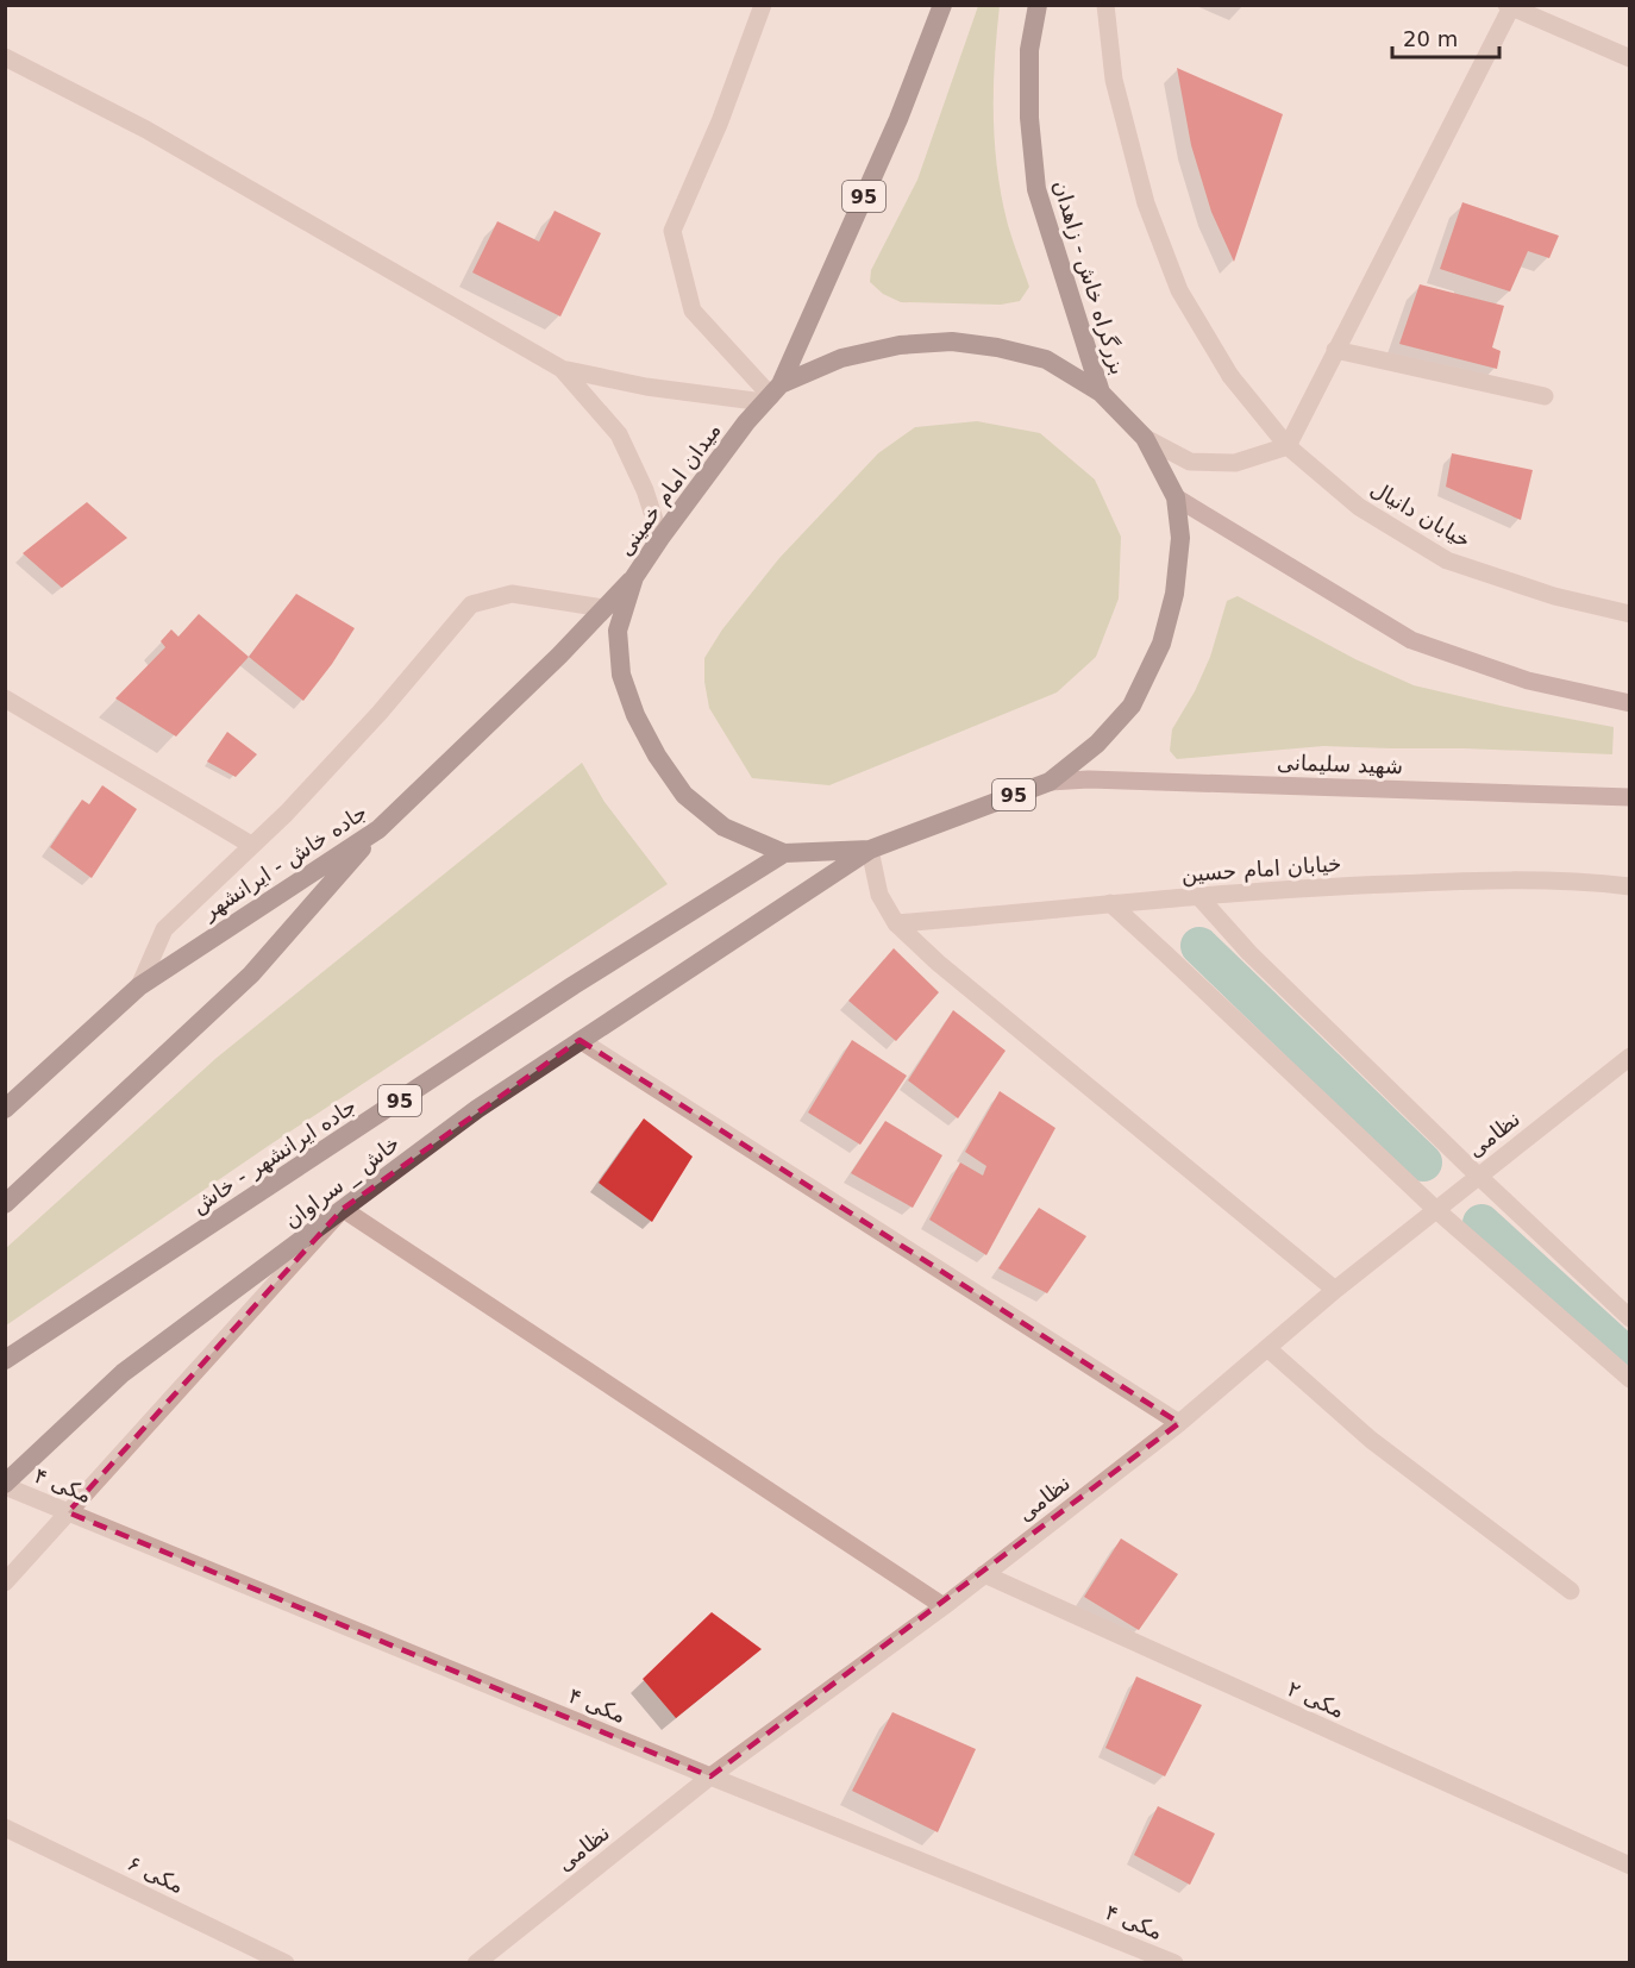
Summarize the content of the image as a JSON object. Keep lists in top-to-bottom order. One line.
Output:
{"streets":{"highway":["95","بزرگراه خاش - زاهدان","میدان امام خمینی","جاده خاش - ایرانشهر","جاده ایرانشهر - خاش","خاش _ سراوان"],"main road":["شهید سلیمانی"],"street":["خیابان دانیال","خیابان امام حسین","نظامی","مکی ۴","مکی ۲","مکی ۶"]},"crossings":[["95","میدان امام خمینی"],["بزرگراه خاش - زاهدان","میدان امام خمینی"],["میدان امام خمینی","شهید سلیمانی"],["میدان امام خمینی","جاده خاش - ایرانشهر"],["میدان امام خمینی","جاده ایرانشهر - خاش"],["میدان امام خمینی","خاش _ سراوان"],["نظامی","مکی ۴"],["نظامی","مکی ۲"],["خاش _ سراوان","مکی ۴"]],"scale_bar":"20 m"}
